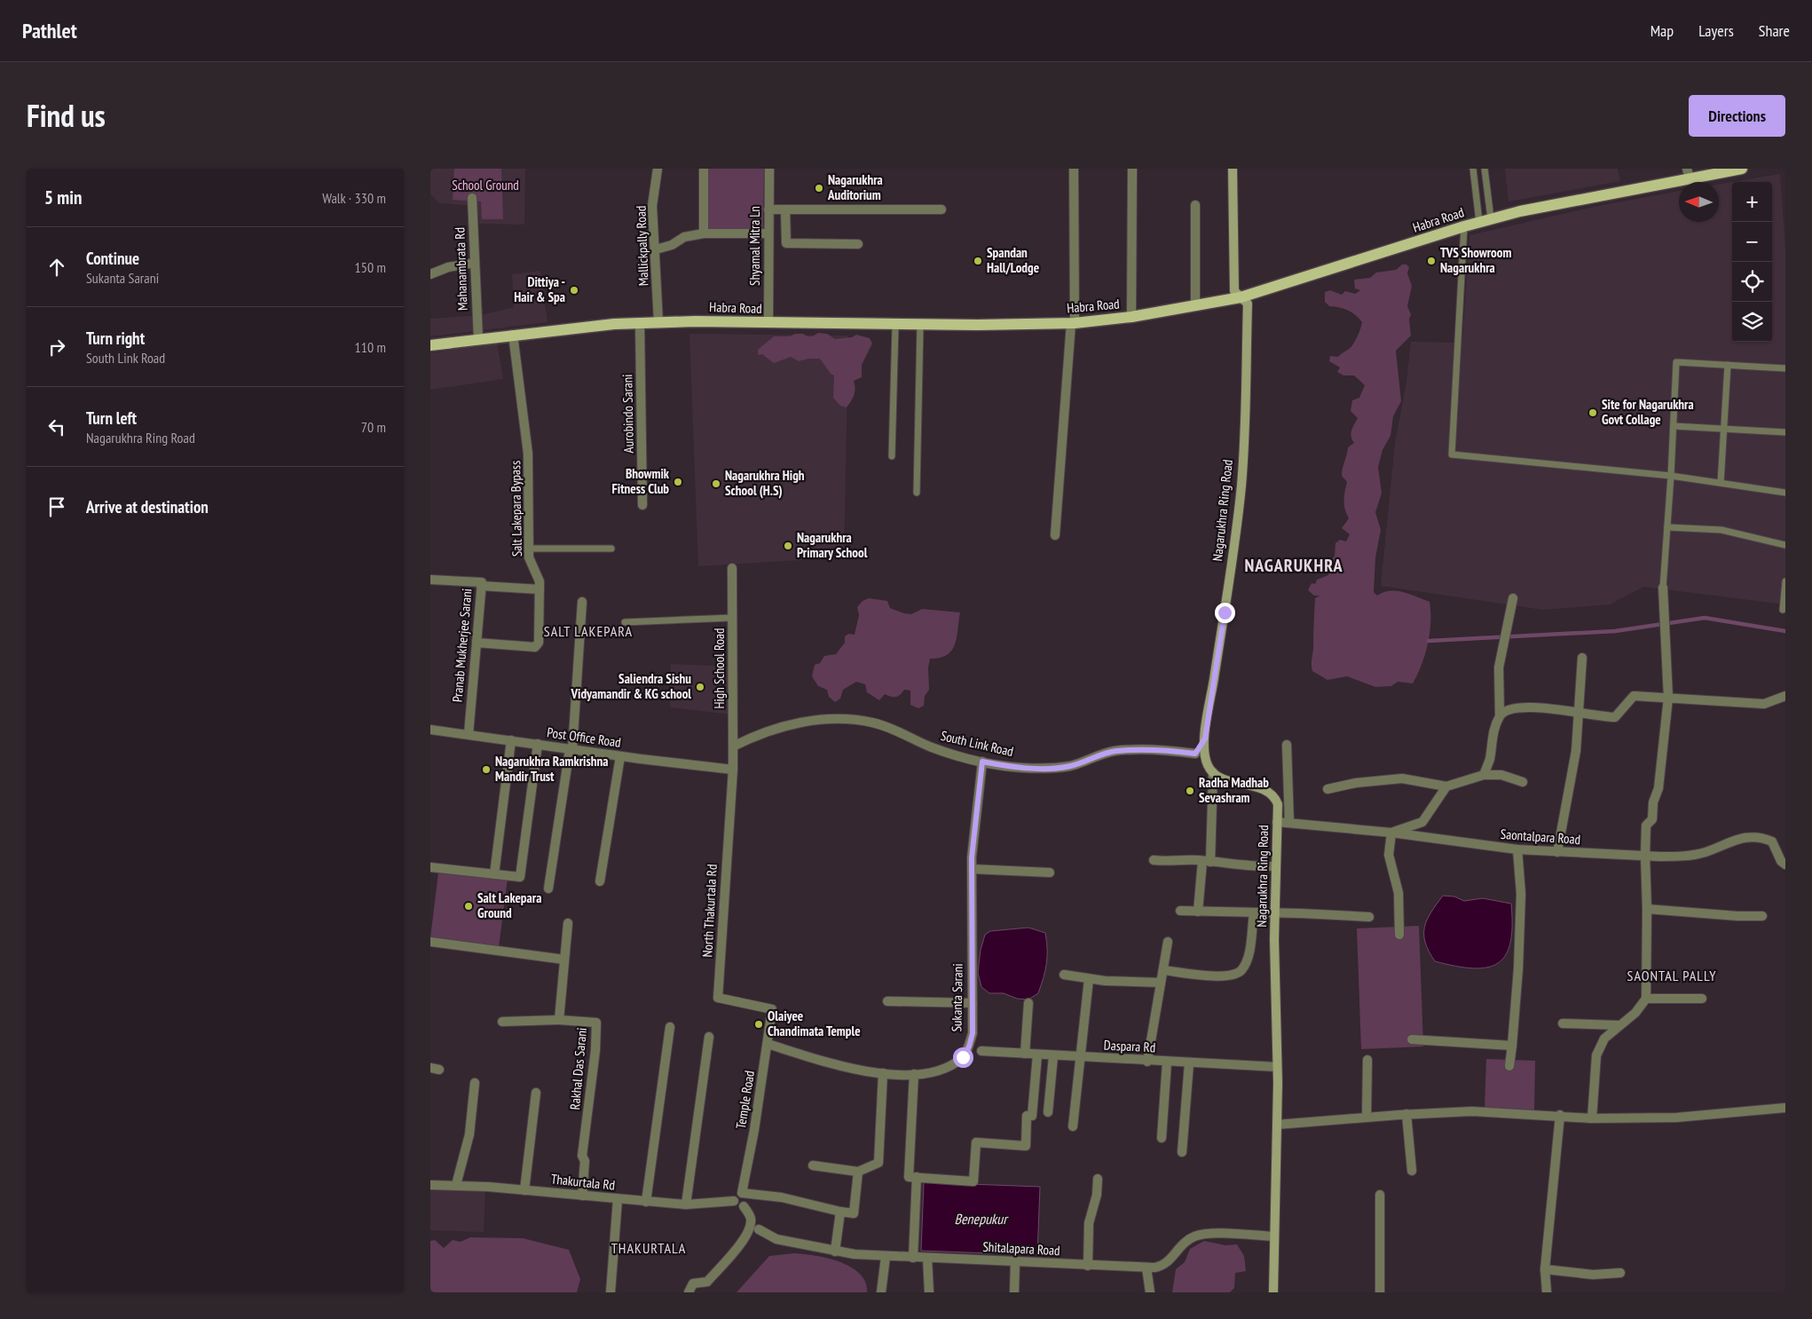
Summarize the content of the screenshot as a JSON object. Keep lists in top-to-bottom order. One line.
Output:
{"streets":{"main road":["Habra Road","Nagarukhra Ring Road"],"street":["Mallickpally Road","Shyamal Mitra Ln","Mahanambrata Rd","Aurobindo Sarani","Salt Lakepara Bypass","Pranab Mukherjee Sarani","High School Road","Post Office Road","South Link Road","Saontalpara Road","North Thakurtala Rd","Sukanta Sarani","Daspara Rd","Rakhal Das Sarani","Temple Road","Thakurtala Rd","Shitalapara Road"]},"crossings":[["Habra Road","Mallickpally Road"],["Habra Road","Shyamal Mitra Ln"],["Habra Road","Mahanambrata Rd"],["Habra Road","Aurobindo Sarani"],["Habra Road","Salt Lakepara Bypass"],["Habra Road","Nagarukhra Ring Road"],["Salt Lakepara Bypass","Pranab Mukherjee Sarani"],["Nagarukhra Ring Road","Saontalpara Road"],["Nagarukhra Ring Road","Daspara Rd"],["Nagarukhra Ring Road","Shitalapara Road"],["Pranab Mukherjee Sarani","Post Office Road"],["High School Road","Post Office Road"],["High School Road","South Link Road"],["High School Road","North Thakurtala Rd"],["Post Office Road","North Thakurtala Rd"],["South Link Road","Sukanta Sarani"],["North Thakurtala Rd","Temple Road"],["Rakhal Das Sarani","Thakurtala Rd"]],"districts":["NAGARUKHRA","SALT LAKEPARA","SAONTAL PALLY","THAKURTALA"],"water":["Benepukur"],"parks":["School Ground"],"places":["Nagarukhra Auditorium","Spandan Hall/Lodge","TVS Showroom Nagarukhra","Dittiya - Hair & Spa","Site for Nagarukhra Govt Collage","Bhowmik Fitness Club","Nagarukhra High School (H.S)","Nagarukhra Primary School","Saliendra Sishu Vidyamandir & KG school","Nagarukhra Ramkrishna Mandir Trust","Radha Madhab Sevashram","Salt Lakepara Ground","Olaiyee Chandimata Temple"],"north":"left","page":{"header":"Pathlet","nav":["Map","Layers","Share"],"title":"Find us","buttons":"Directions","heading":["5 min","Walk · 330 m"],"map_buttons":["+","−"],"list":[["Continue","Sukanta Sarani","150 m"],["Turn right","South Link Road","110 m"],["Turn left","Nagarukhra Ring Road","70 m"],"Arrive at destination"]}}
